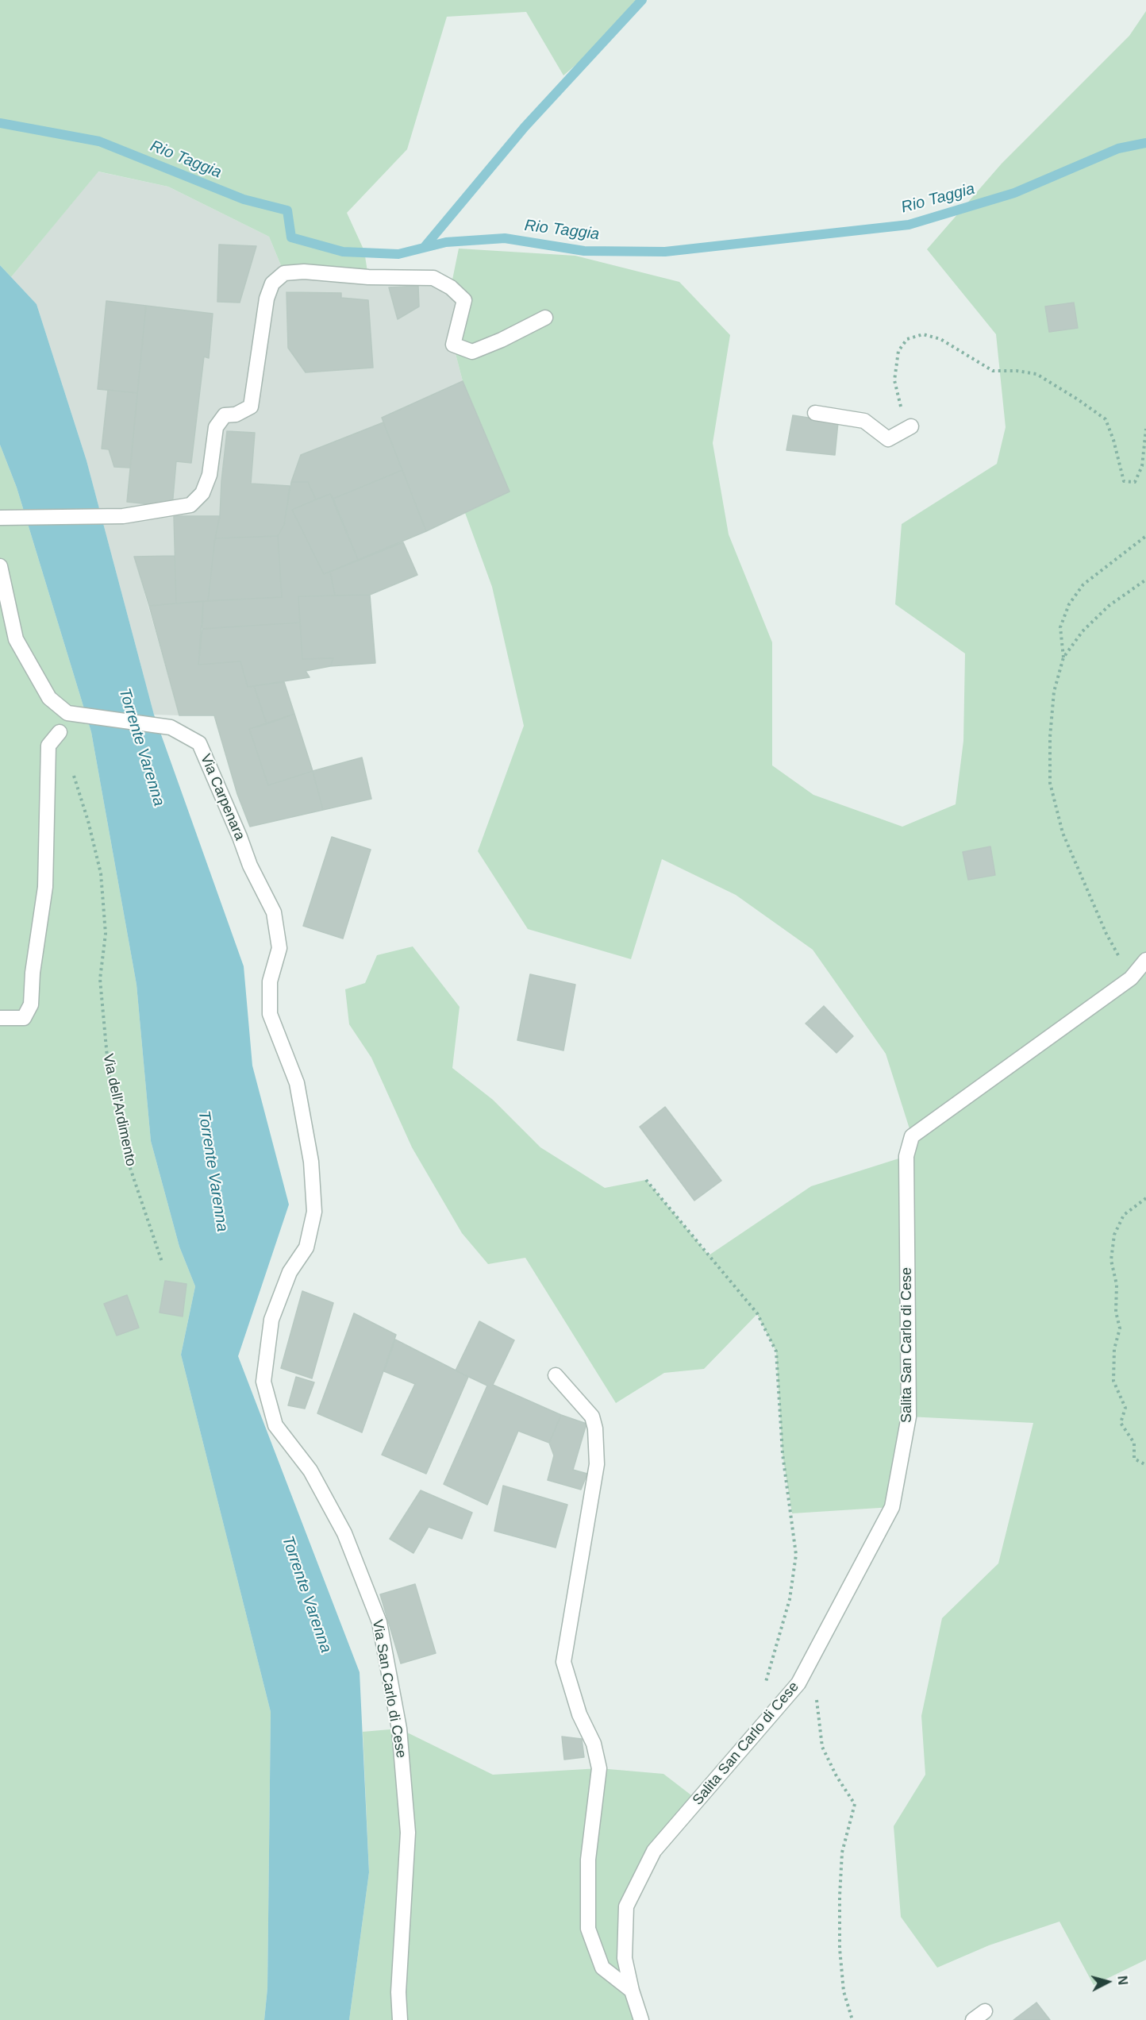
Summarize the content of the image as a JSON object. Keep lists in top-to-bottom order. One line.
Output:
{"streets":{"street":["Via Carpenara","Salita San Carlo di Cese","Via San Carlo di Cese"],"path":["Via dell'Ardimento"]},"crossings":[["Via Carpenara","Via San Carlo di Cese"]],"water":["Rio Taggia","Torrente Varenna"],"north":"right"}
